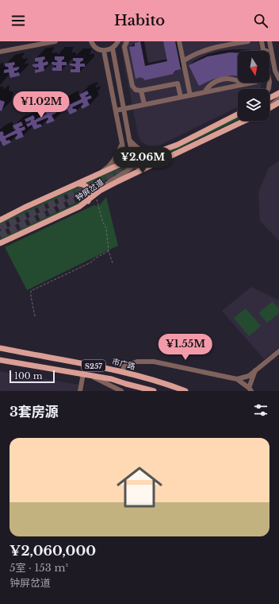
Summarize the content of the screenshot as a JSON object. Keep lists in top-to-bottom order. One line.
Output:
{"streets":{"main road":["钟屏岔道","市广路","S257"]},"scale_bar":"100 m","north":"bottom","page":{"header":"Habito","price":["¥1.02M","¥2.06M","¥1.55M"],"scale":"100 m","heading":"3套房源","list":[{"name":"¥2,060,000","note":"5室 · 153 m² · 钟屏岔道"}]}}
